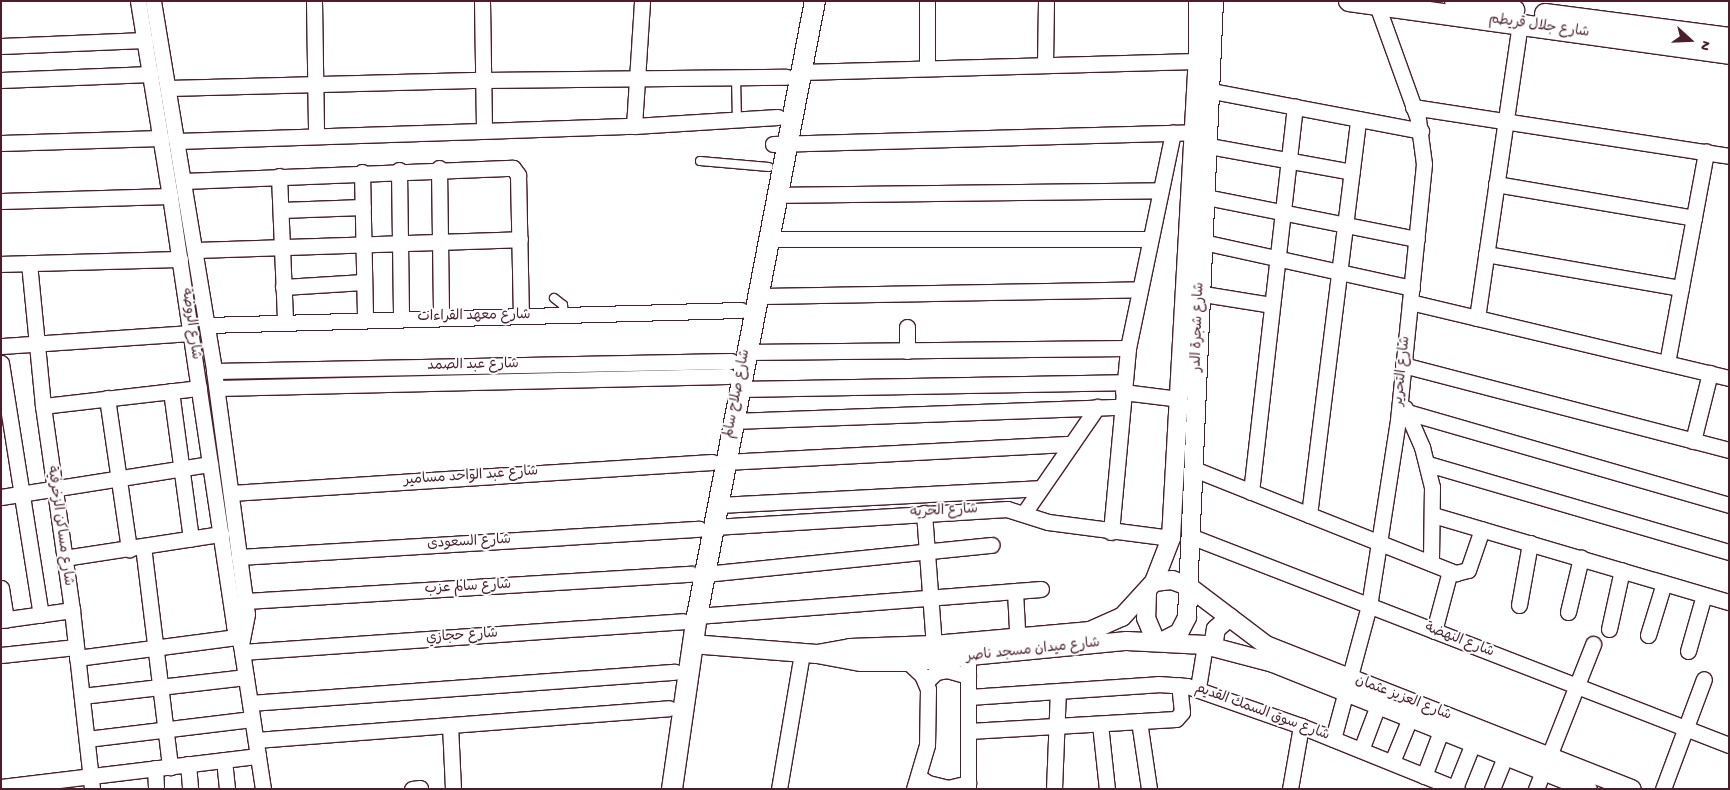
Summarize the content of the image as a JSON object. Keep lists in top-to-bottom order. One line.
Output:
{"streets":{"main road":["شارع جلال قريطم","شارع صلاح سالم"],"street":["شارع معهد القراءات","شارع الروضة","شارع شجرة الدر","شارع عبد الصمد","شارع التحرير","شارع عبد الواحد مسامير","شارع الحريه","شارع مساكن الزخرفية","شارع السعودى","شارع سالم عزب","شارع حجازي","شارع النهضة","شارع ميدان مسجد ناصر","شارع العزيز عثمان","شارع سوق السمك القديم"]},"crossings":[["شارع جلال قريطم","شارع التحرير"],["شارع معهد القراءات","شارع الروضة"],["شارع معهد القراءات","شارع صلاح سالم"],["شارع الروضة","شارع عبد الصمد"],["شارع الروضة","شارع عبد الواحد مسامير"],["شارع الروضة","شارع السعودى"],["شارع الروضة","شارع سالم عزب"],["شارع الروضة","شارع حجازي"],["شارع شجرة الدر","شارع الحريه"],["شارع شجرة الدر","شارع النهضة"],["شارع شجرة الدر","شارع ميدان مسجد ناصر"],["شارع شجرة الدر","شارع العزيز عثمان"],["شارع عبد الصمد","شارع صلاح سالم"],["شارع التحرير","شارع النهضة"],["شارع التحرير","شارع العزيز عثمان"],["شارع التحرير","شارع سوق السمك القديم"],["شارع صلاح سالم","شارع عبد الواحد مسامير"],["شارع صلاح سالم","شارع الحريه"],["شارع صلاح سالم","شارع السعودى"],["شارع صلاح سالم","شارع سالم عزب"],["شارع صلاح سالم","شارع حجازي"],["شارع صلاح سالم","شارع ميدان مسجد ناصر"],["شارع الحريه","شارع السعودى"],["شارع مساكن الزخرفية","شارع حجازي"],["شارع ميدان مسجد ناصر","شارع العزيز عثمان"]],"north":"right"}
